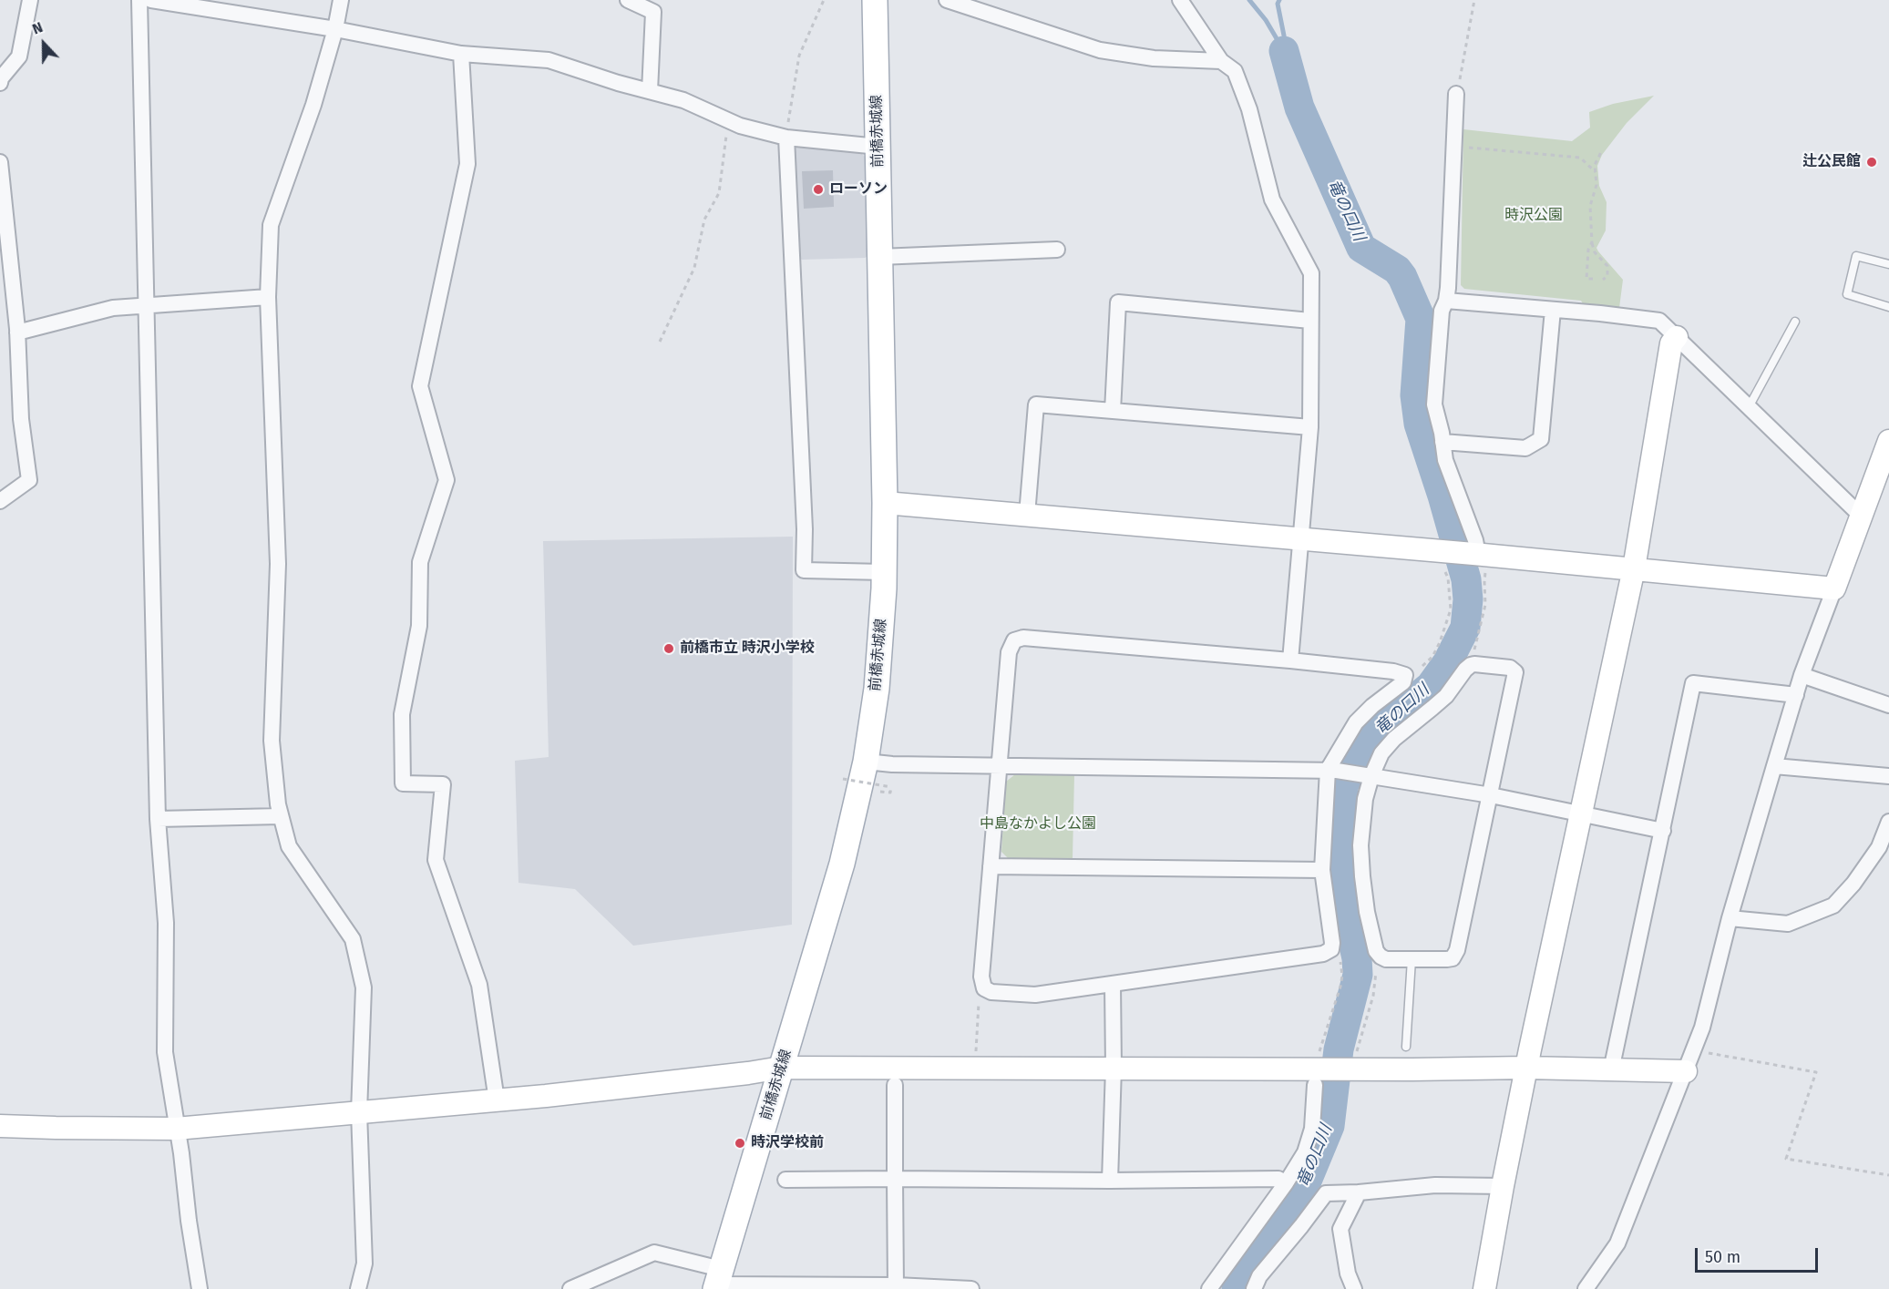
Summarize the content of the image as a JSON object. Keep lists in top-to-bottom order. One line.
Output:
{"streets":{"main road":["前橋赤城線"]},"water":["竜の口川"],"parks":["時沢公園","中島なかよし公園"],"places":["辻公民館","ローソン","前橋市立 時沢小学校","時沢学校前"],"scale_bar":"50 m","north":"top"}
